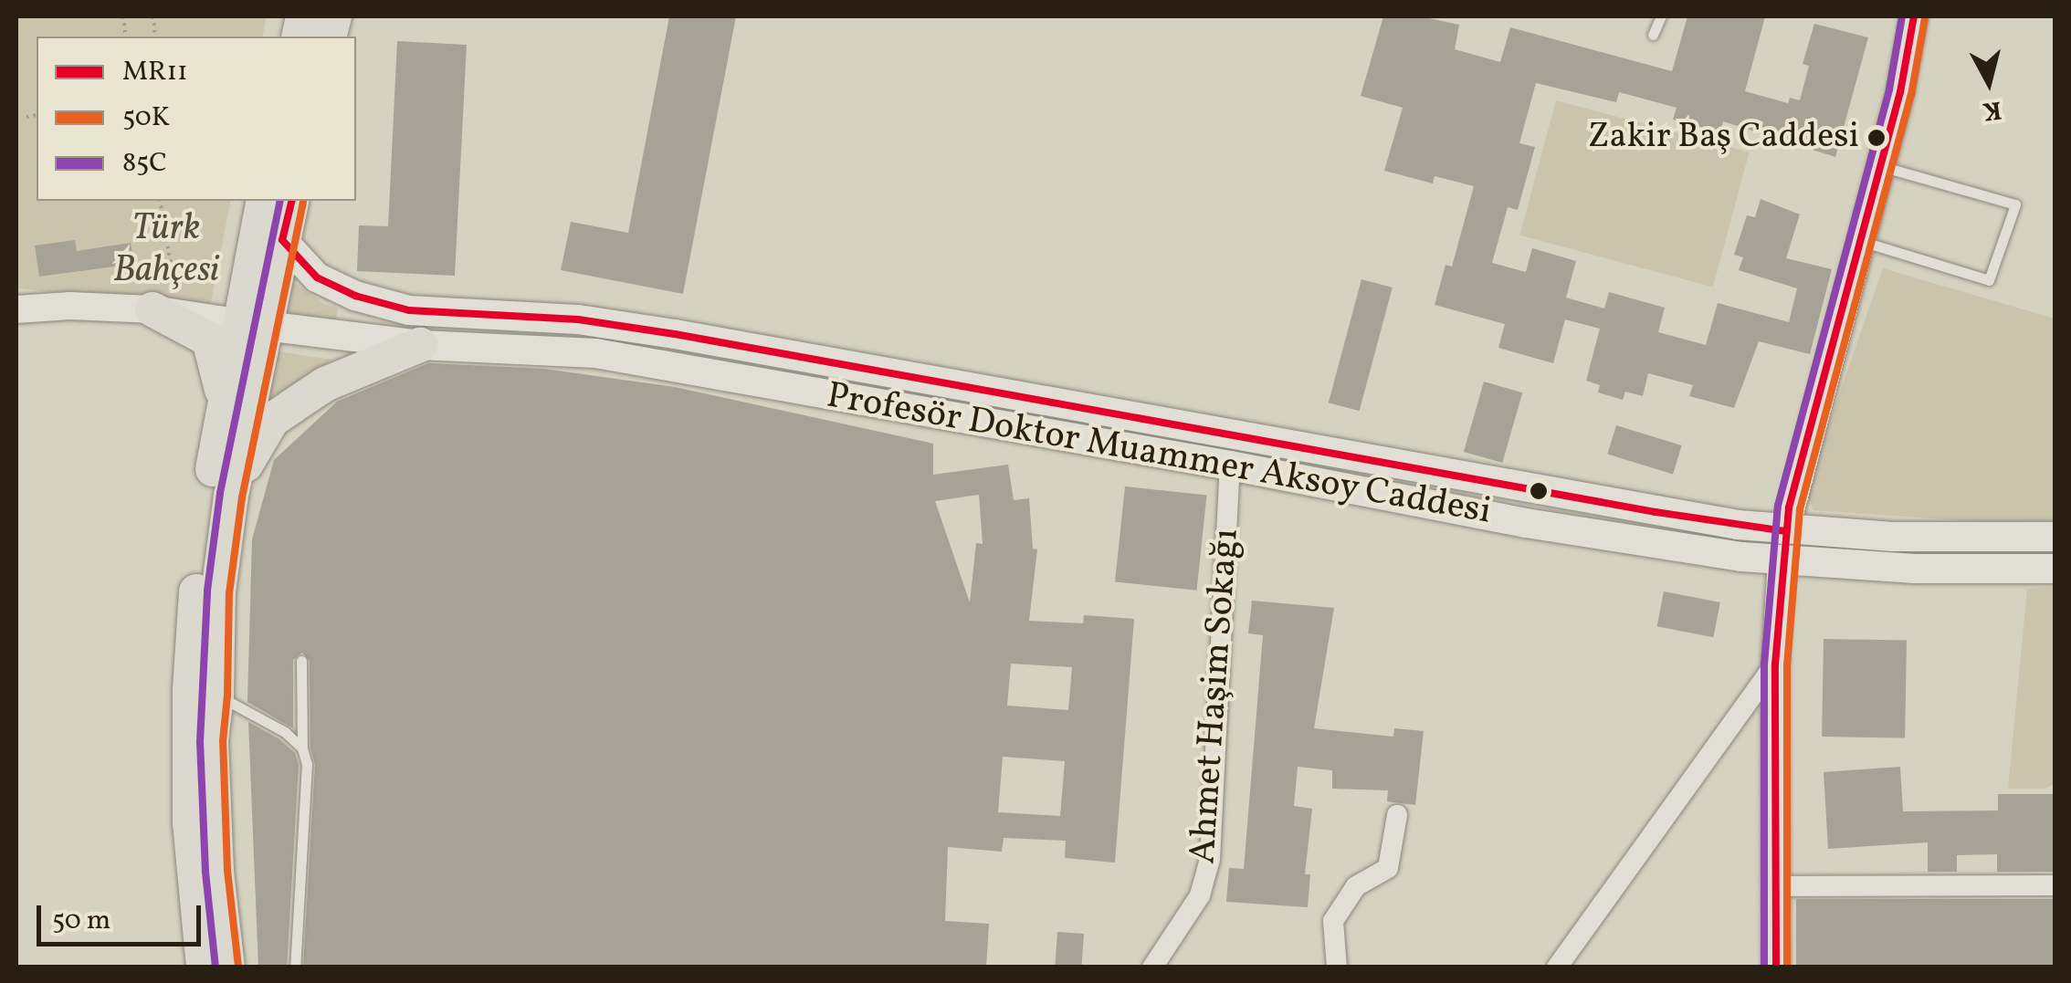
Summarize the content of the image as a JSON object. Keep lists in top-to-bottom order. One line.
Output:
{"streets":{"main road":["Profesör Doktor Muammer Aksoy Caddesi"],"street":["Ahmet Haşim Sokağı"]},"crossings":[["Profesör Doktor Muammer Aksoy Caddesi","Ahmet Haşim Sokağı"]],"parks":["Türk Bahçesi"],"places":["Zakir Baş Caddesi"],"lines":["transit line MR11","transit line 85C","transit line 50K"],"legend":["MR11","50K","85C"],"scale_bar":"50 m","north":"bottom"}
